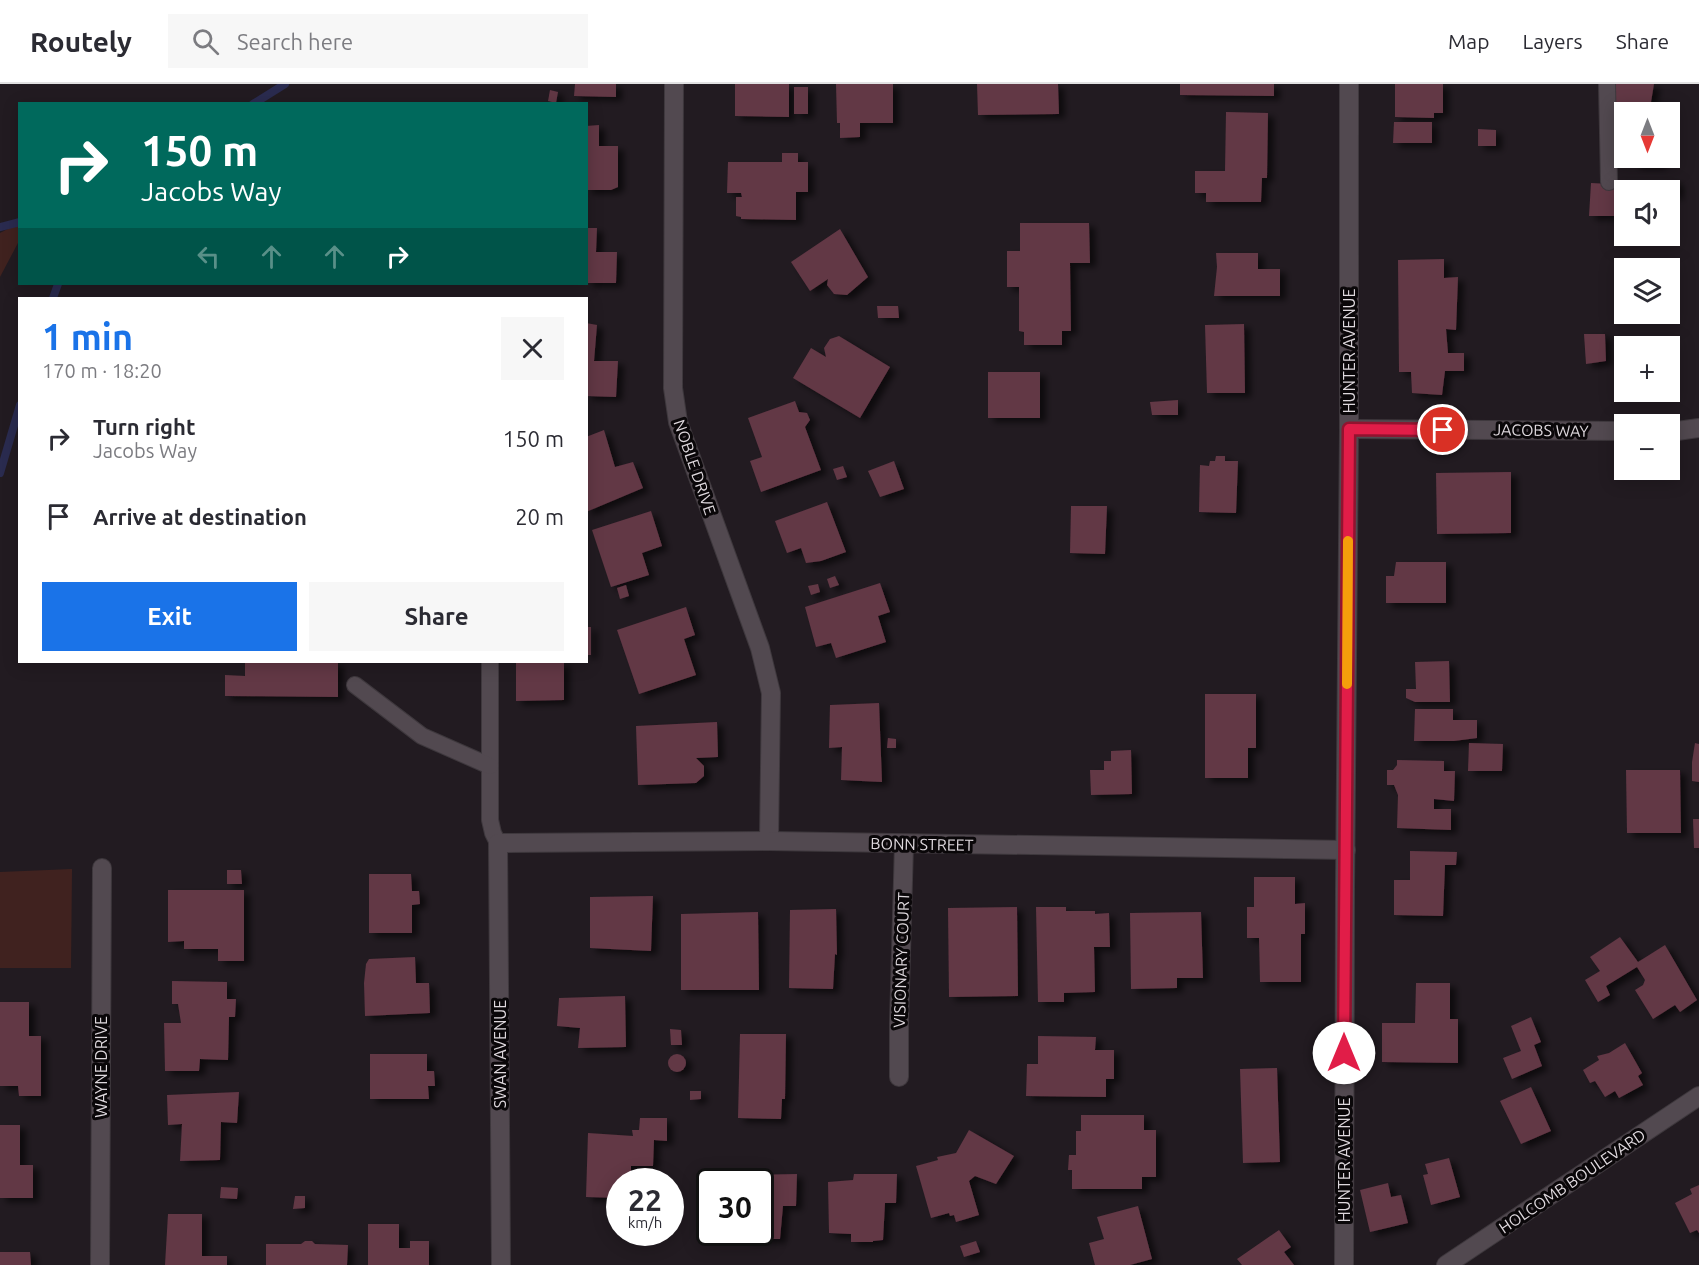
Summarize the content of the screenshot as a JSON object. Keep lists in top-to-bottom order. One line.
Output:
{"streets":{"street":["HUNTER AVENUE","JACOBS WAY","NOBLE DRIVE","BONN STREET","VISIONARY COURT","SWAN AVENUE","WAYNE DRIVE","HOLCOMB BOULEVARD"]},"crossings":[["HUNTER AVENUE","JACOBS WAY"],["HUNTER AVENUE","BONN STREET"],["NOBLE DRIVE","BONN STREET"],["BONN STREET","VISIONARY COURT"],["BONN STREET","SWAN AVENUE"]],"north":"bottom","page":{"header":"Routely","search":"Search here","nav":["Map","Layers","Share"],"map_buttons":["+","−"],"turn":["150 m","Jacobs Way"],"heading":["1 min","170 m · 18:20"],"list":[{"name":"Turn right","note":"Jacobs Way","value":"150 m"},{"name":"Arrive at destination","value":"20 m"}],"buttons":["Exit","Share"],"speed":"22 km/h","limit":"30"}}
